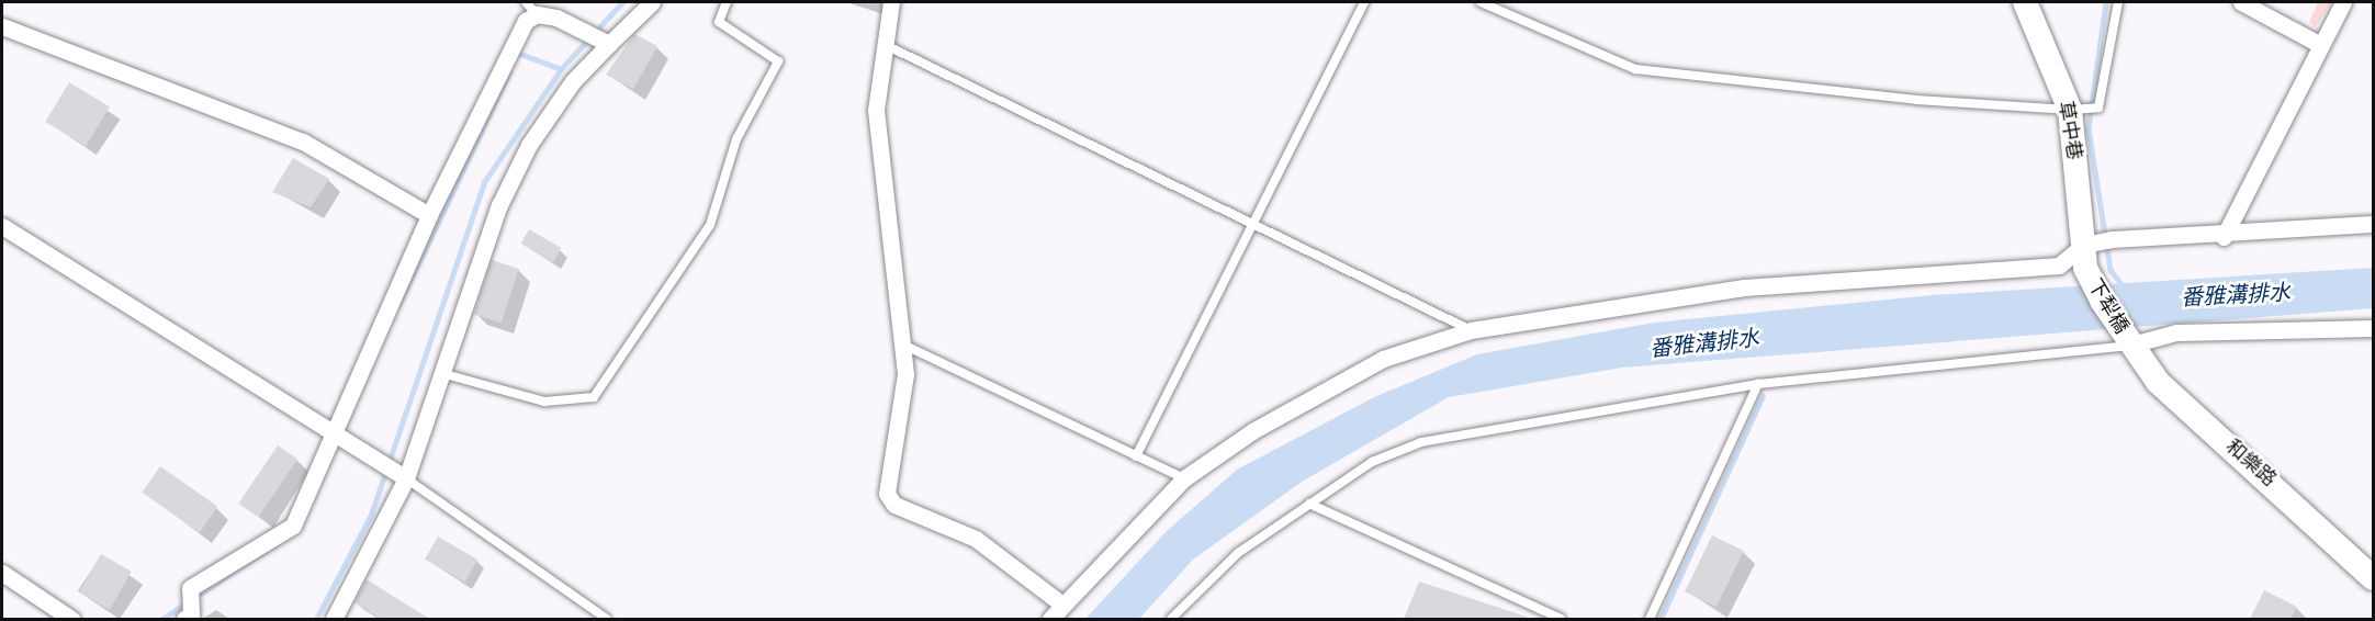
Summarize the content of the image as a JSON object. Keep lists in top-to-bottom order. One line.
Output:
{"streets":{"street":["草中巷","下犁橋","和樂路"]},"crossings":[["草中巷","下犁橋"],["下犁橋","和樂路"]],"water":["番雅溝排水"]}
